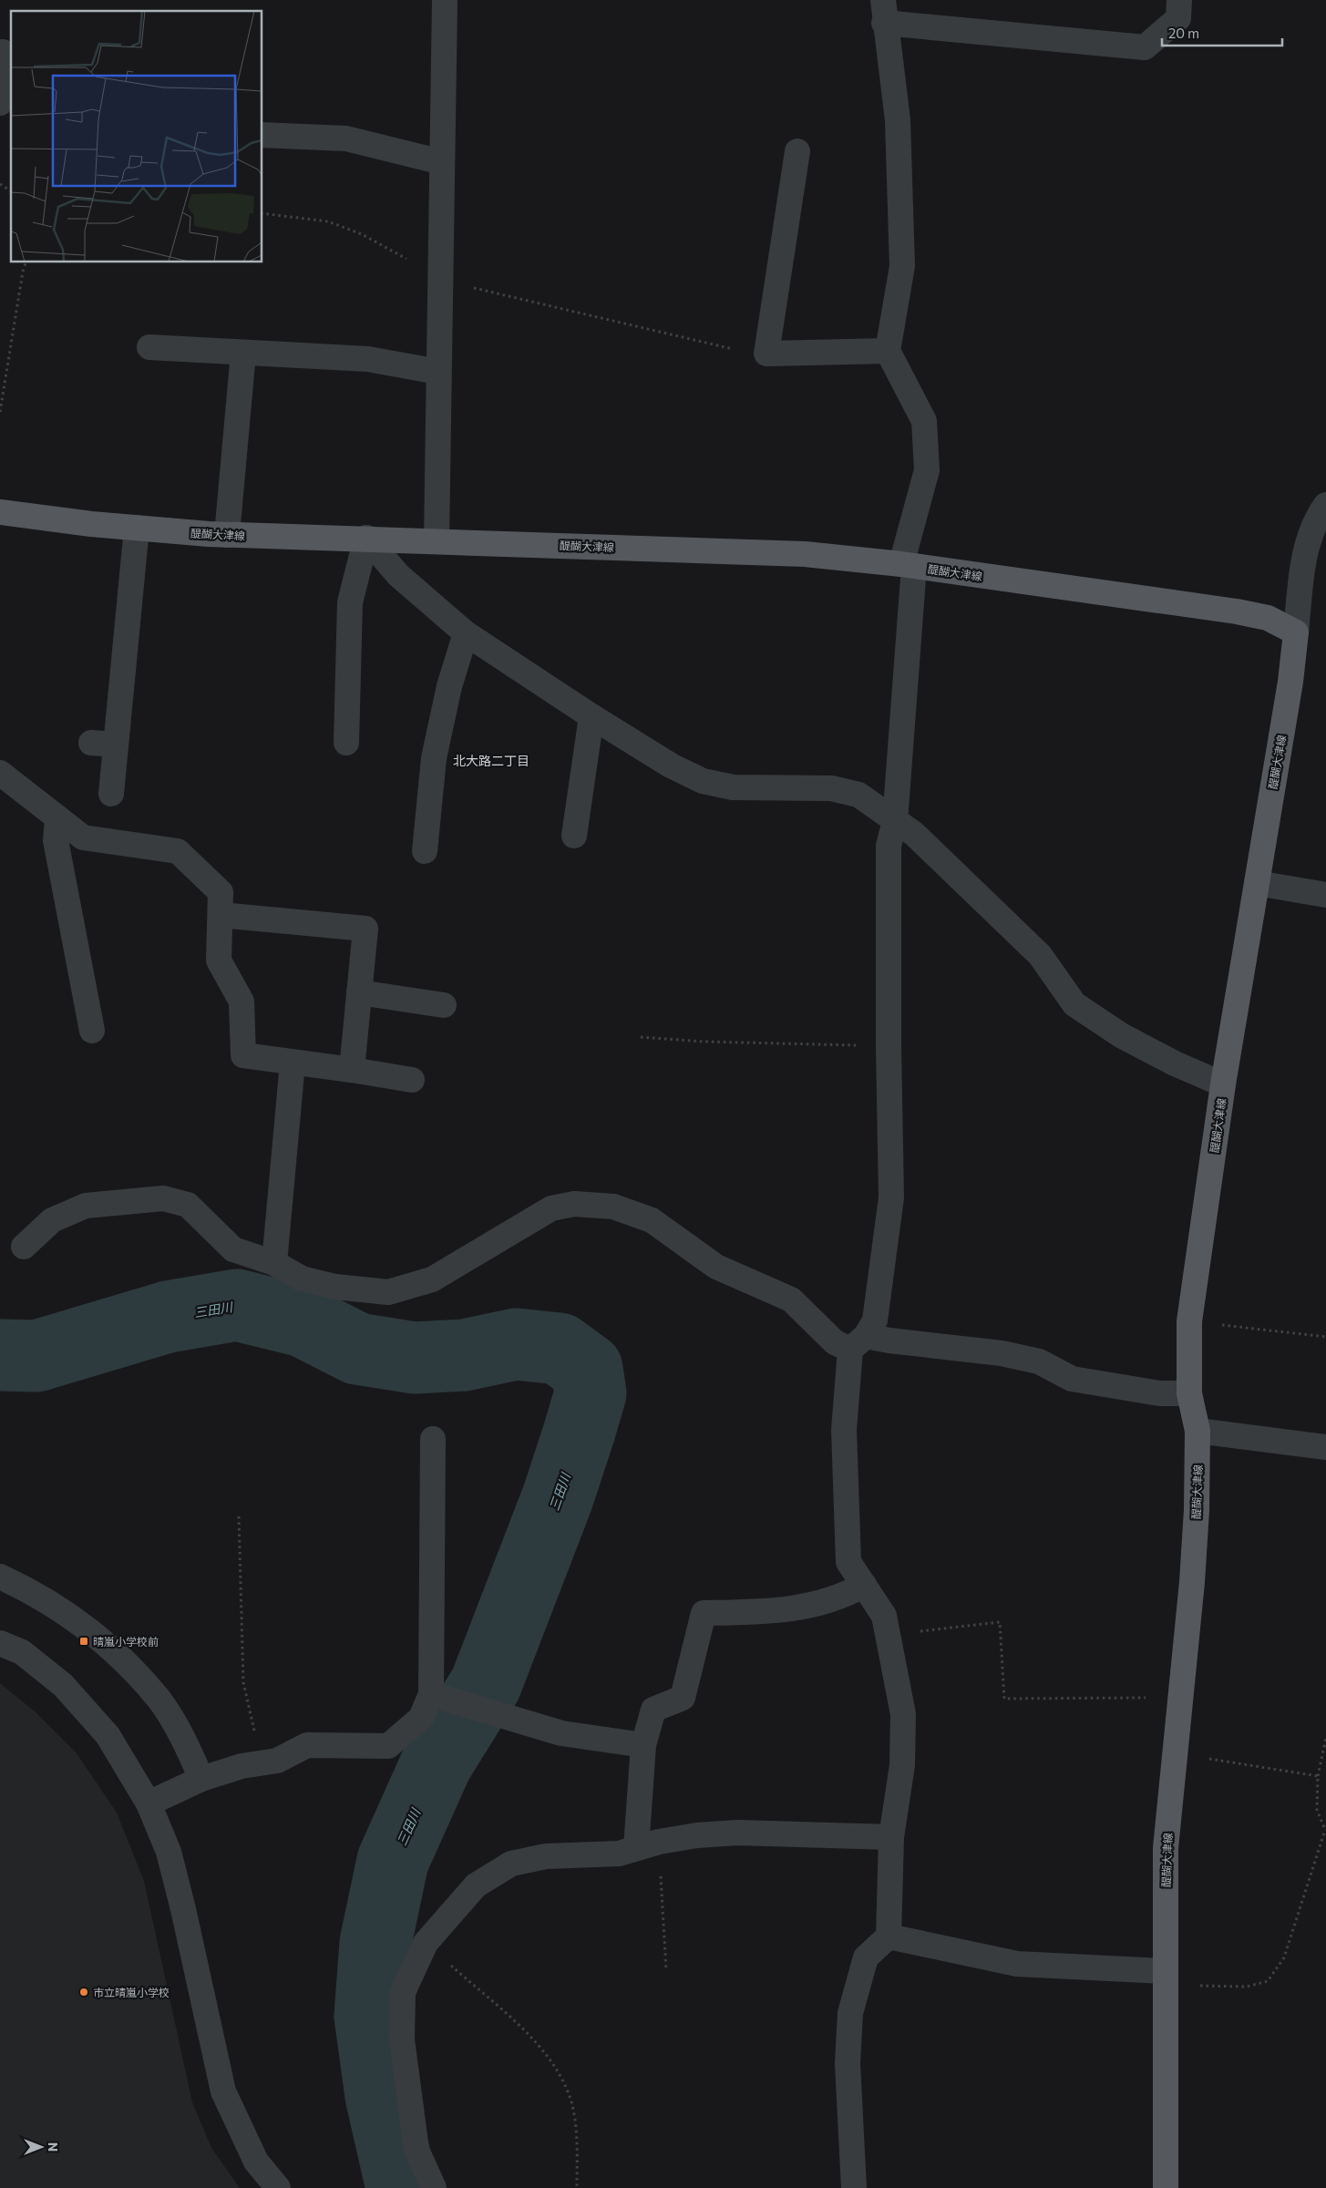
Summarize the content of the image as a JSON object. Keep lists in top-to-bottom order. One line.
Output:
{"streets":{"main road":["醍醐大津線"]},"districts":["北大路二丁目"],"water":["三田川"],"places":{"transit":["晴嵐小学校前"],"other":["市立晴嵐小学校"]},"scale_bar":"20 m","north":"right"}
